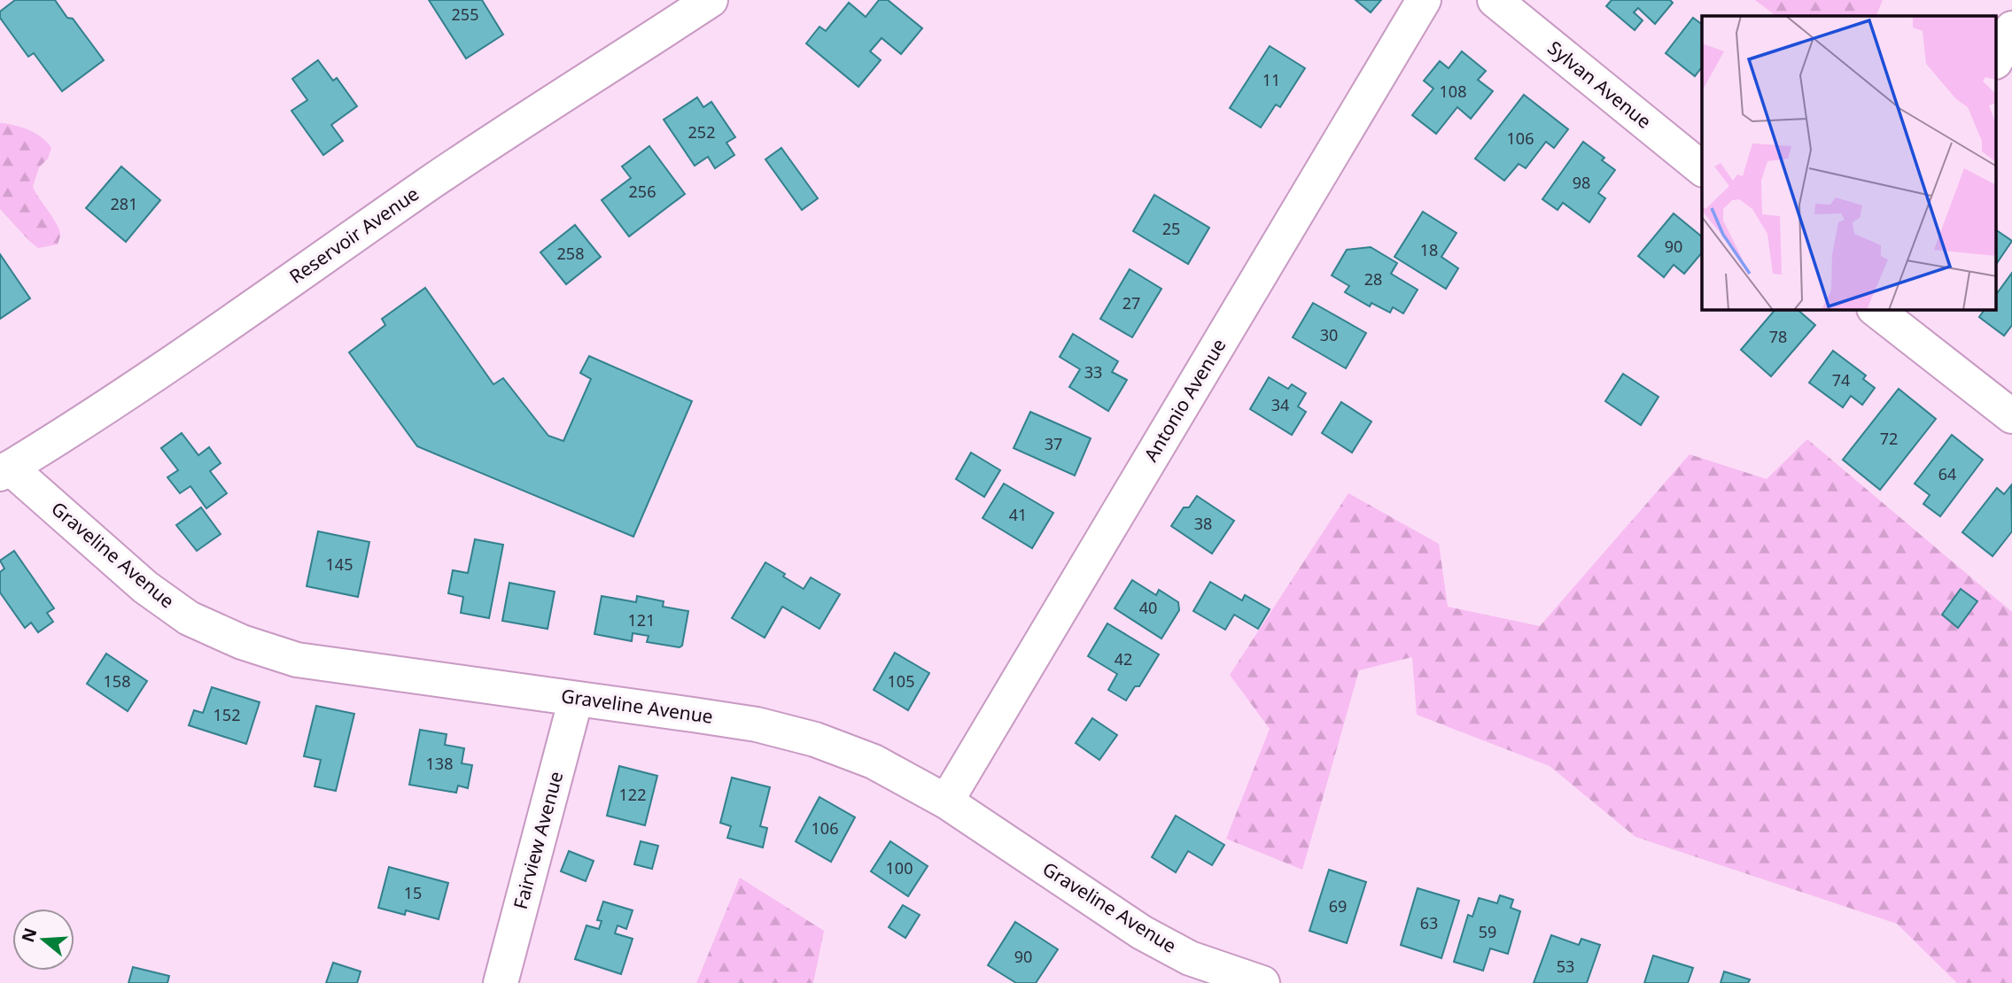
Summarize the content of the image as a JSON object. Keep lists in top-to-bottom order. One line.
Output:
{"streets":{"street":["Sylvan Avenue","Reservoir Avenue","Antonio Avenue","Graveline Avenue","Fairview Avenue"]},"crossings":[["Reservoir Avenue","Graveline Avenue"],["Antonio Avenue","Graveline Avenue"],["Graveline Avenue","Fairview Avenue"]],"house_numbers":["255","11","108","252","106","98","256","281","25","90","18","258","28","27","30","78","33","74","34","72","37","64","41","38","145","40","121","42","158","105","152","138","122","106","100","15","69","63","59","90","53"],"north":"left"}
